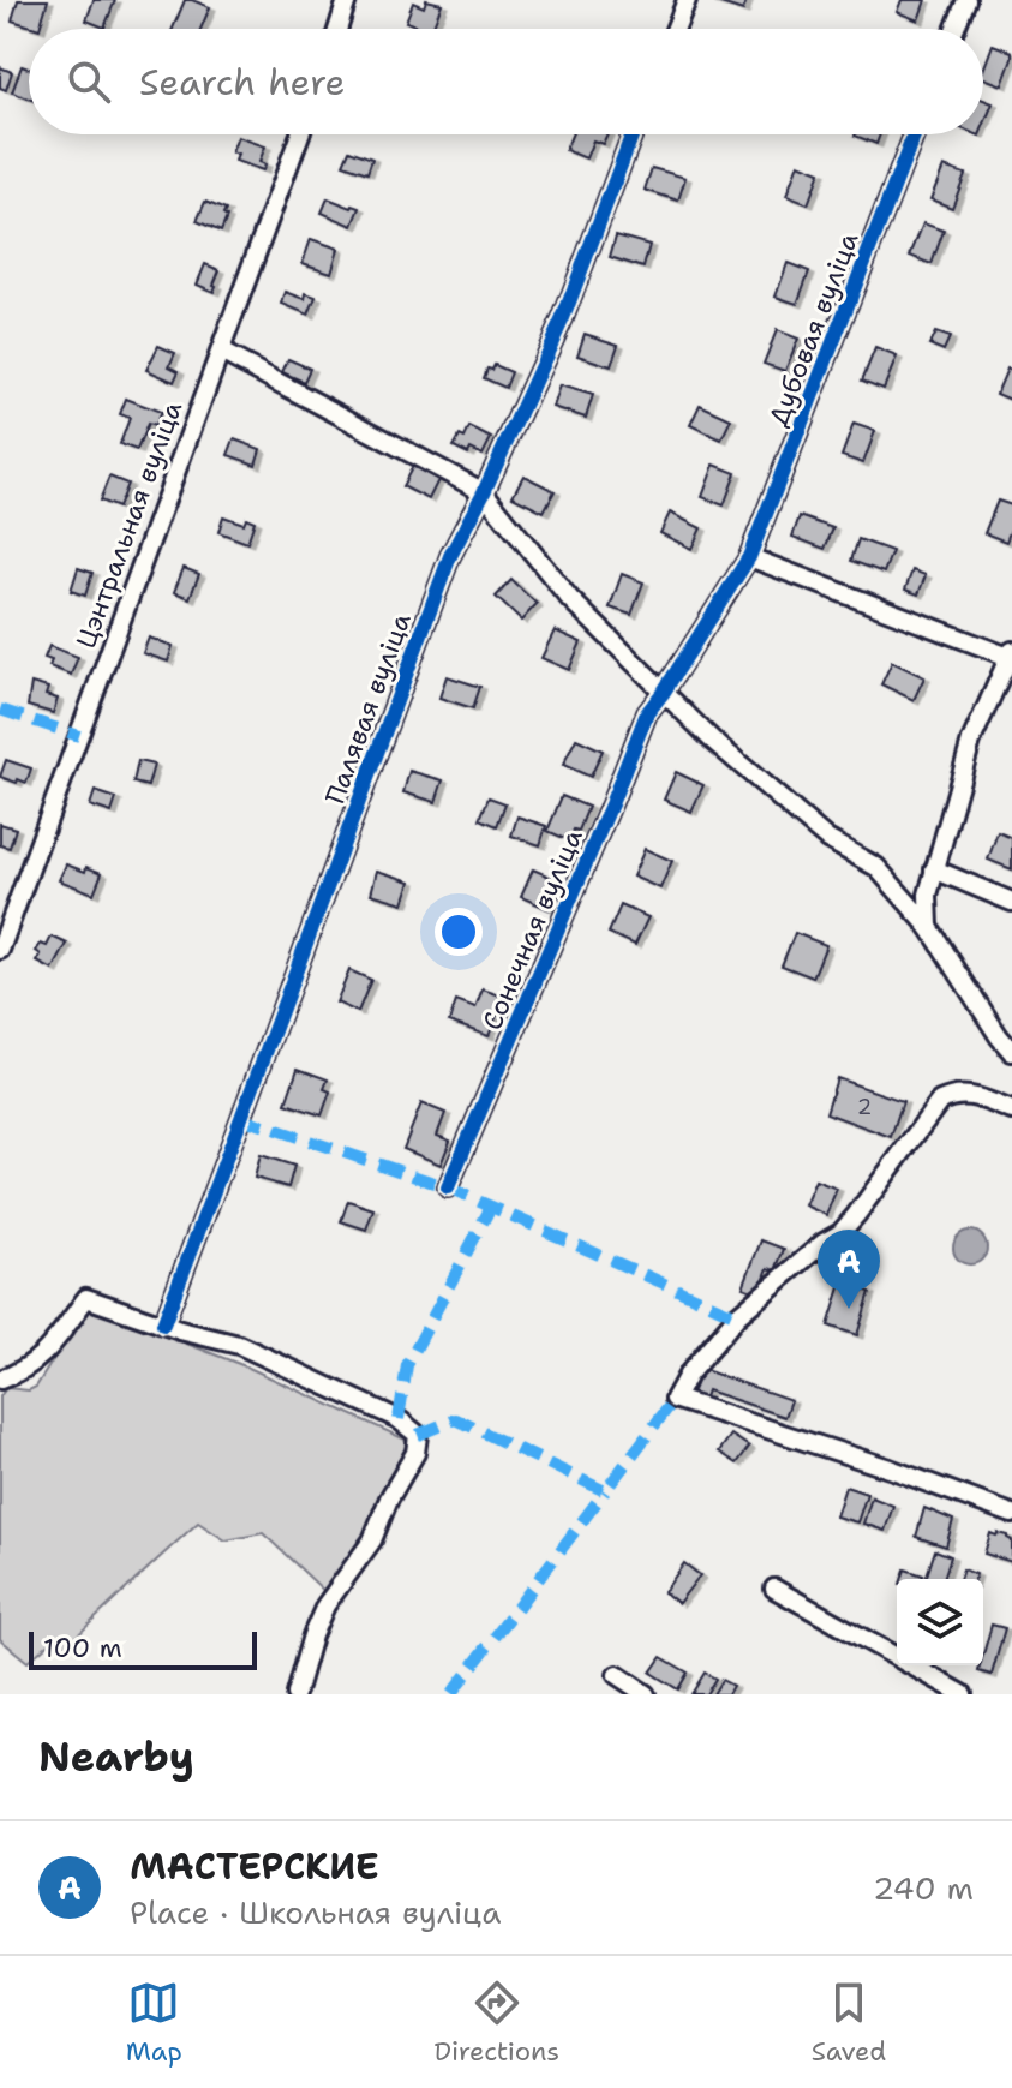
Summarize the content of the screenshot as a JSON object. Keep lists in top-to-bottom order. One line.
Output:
{"streets":{"street":["Дубовая вуліца","Цэнтральная вуліца","Палявая вуліца","Сонечная вуліца"]},"crossings":[["Дубовая вуліца","Сонечная вуліца"]],"house_numbers":["2"],"scale_bar":"100 m","page":{"search":"Search here","pins":"A","scale":"100 m","heading":"Nearby","list":[{"mark":"A","name":"МАСТЕРСКИЕ","note":"Place · Школьная вуліца","value":"240 m"}],"nav":["Map","Directions","Saved"]}}
